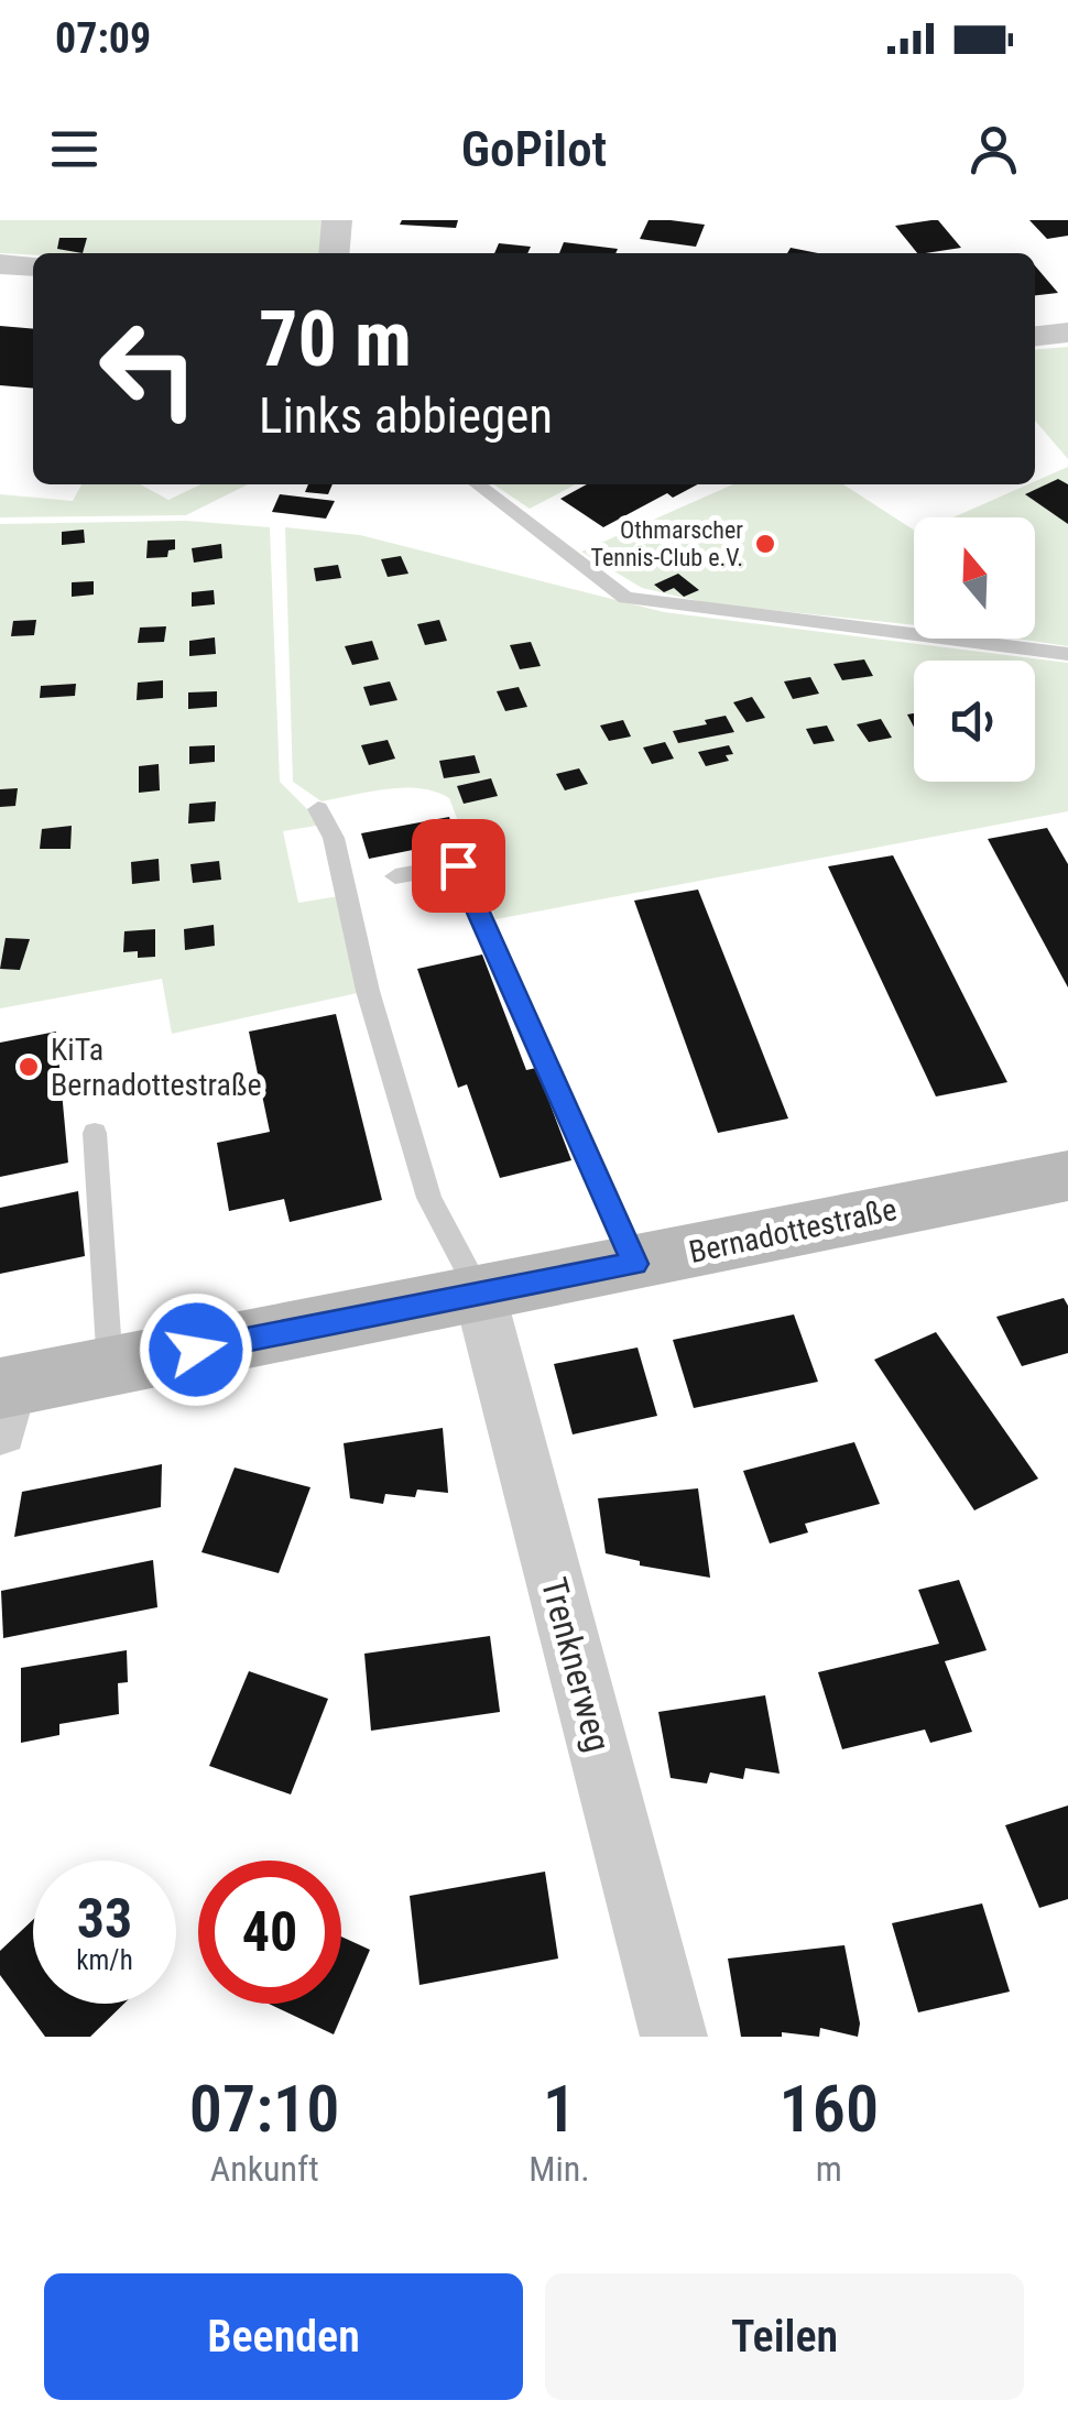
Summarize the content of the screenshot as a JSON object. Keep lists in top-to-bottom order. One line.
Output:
{"streets":{"street":["Bernadottestraße","Trenknerweg"]},"crossings":[["Bernadottestraße","Trenknerweg"]],"places":["Othmarscher Tennis-Club e.V.","KiTa Bernadottestraße"],"north":"top","page":{"status":"07:09","header":"GoPilot","turn":["70 m","Links abbiegen"],"speed":"33 km/h","limit":"40","eta":["07:10","Ankunft","1","Min.","160","m"],"buttons":["Beenden","Teilen"]}}
